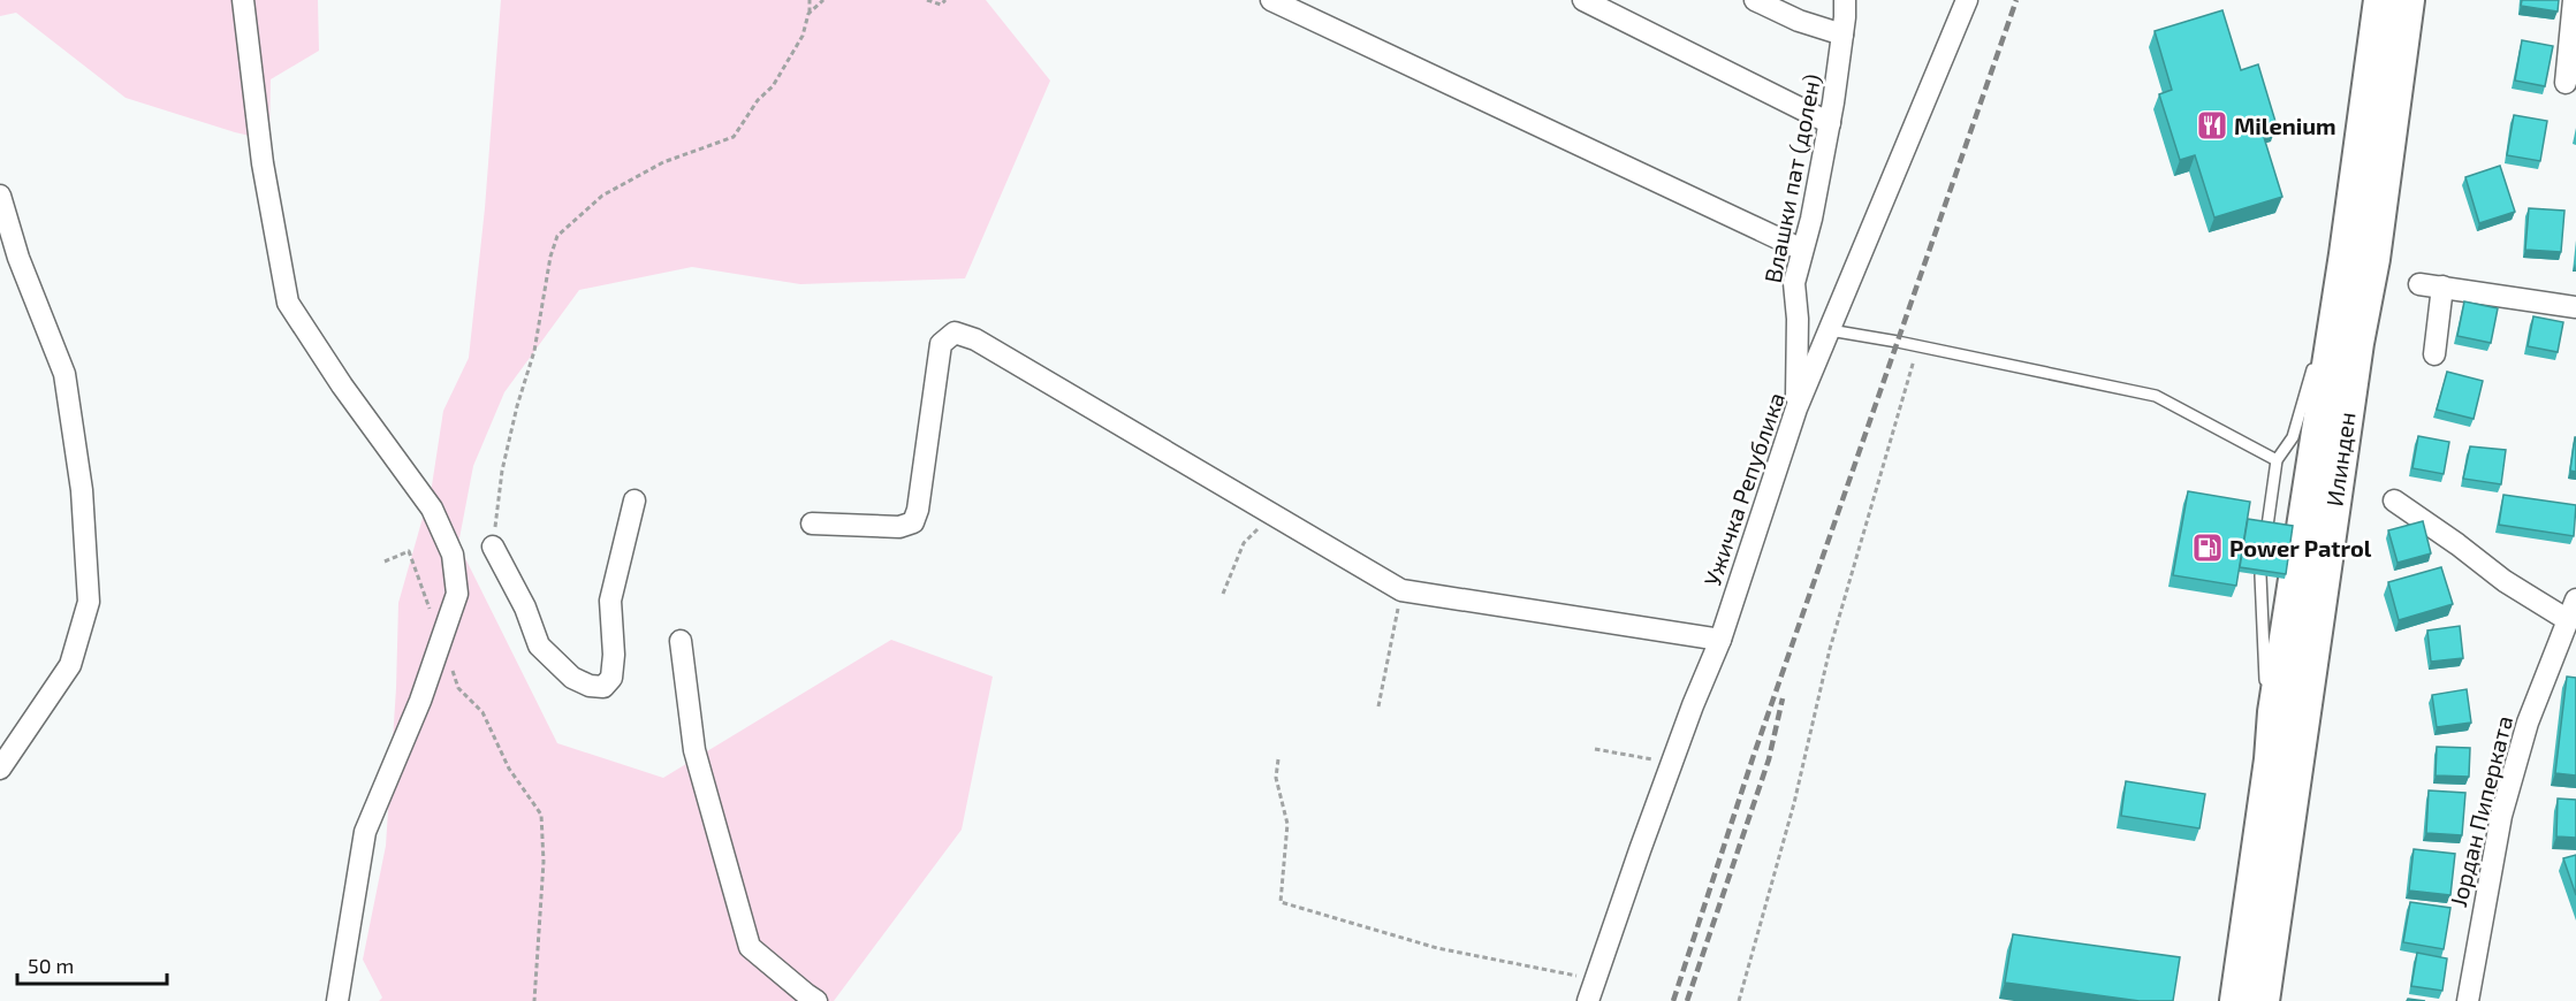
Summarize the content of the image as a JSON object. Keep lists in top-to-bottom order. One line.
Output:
{"streets":{"main road":["Илинден"],"street":["Влашки пат (долен)","Ужичка Република","Јордан Пиперката"]},"crossings":[["Влашки пат (долен)","Ужичка Република"]],"places":{"restaurant":["Milenium"],"fuel station":["Power Patrol"]},"scale_bar":"50 m"}
